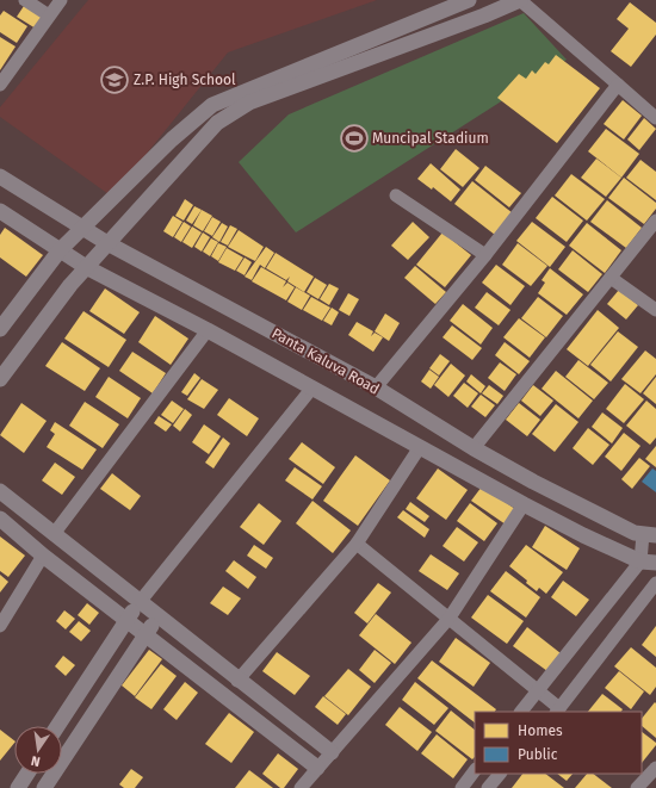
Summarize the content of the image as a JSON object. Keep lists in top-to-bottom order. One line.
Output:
{"streets":{"street":["Panta Kaluva Road"]},"places":{"school or university":["Z.P. High School"],"sports":["Muncipal Stadium"]},"legend":["Homes","Public"],"north":"bottom"}
